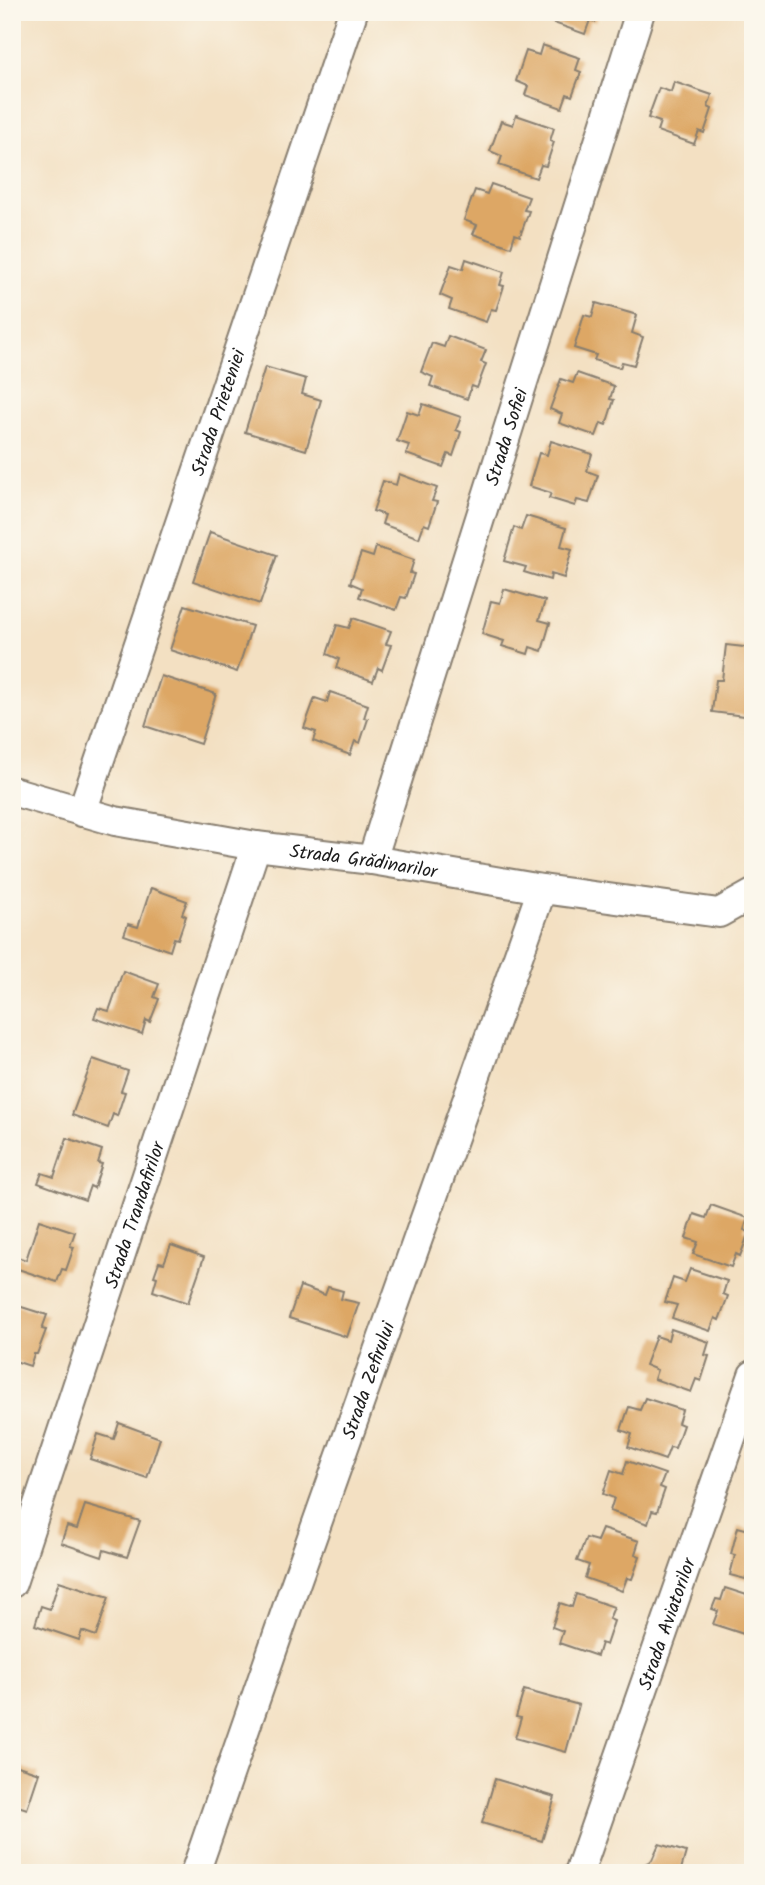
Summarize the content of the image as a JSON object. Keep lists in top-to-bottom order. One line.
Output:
{"streets":{"street":["Strada Prieteniei","Strada Sofiei","Strada Grădinarilor","Strada Trandafirilor","Strada Zefirului","Strada Aviatorilor"]},"crossings":[["Strada Prieteniei","Strada Grădinarilor"],["Strada Sofiei","Strada Grădinarilor"],["Strada Grădinarilor","Strada Trandafirilor"],["Strada Grădinarilor","Strada Zefirului"]]}
